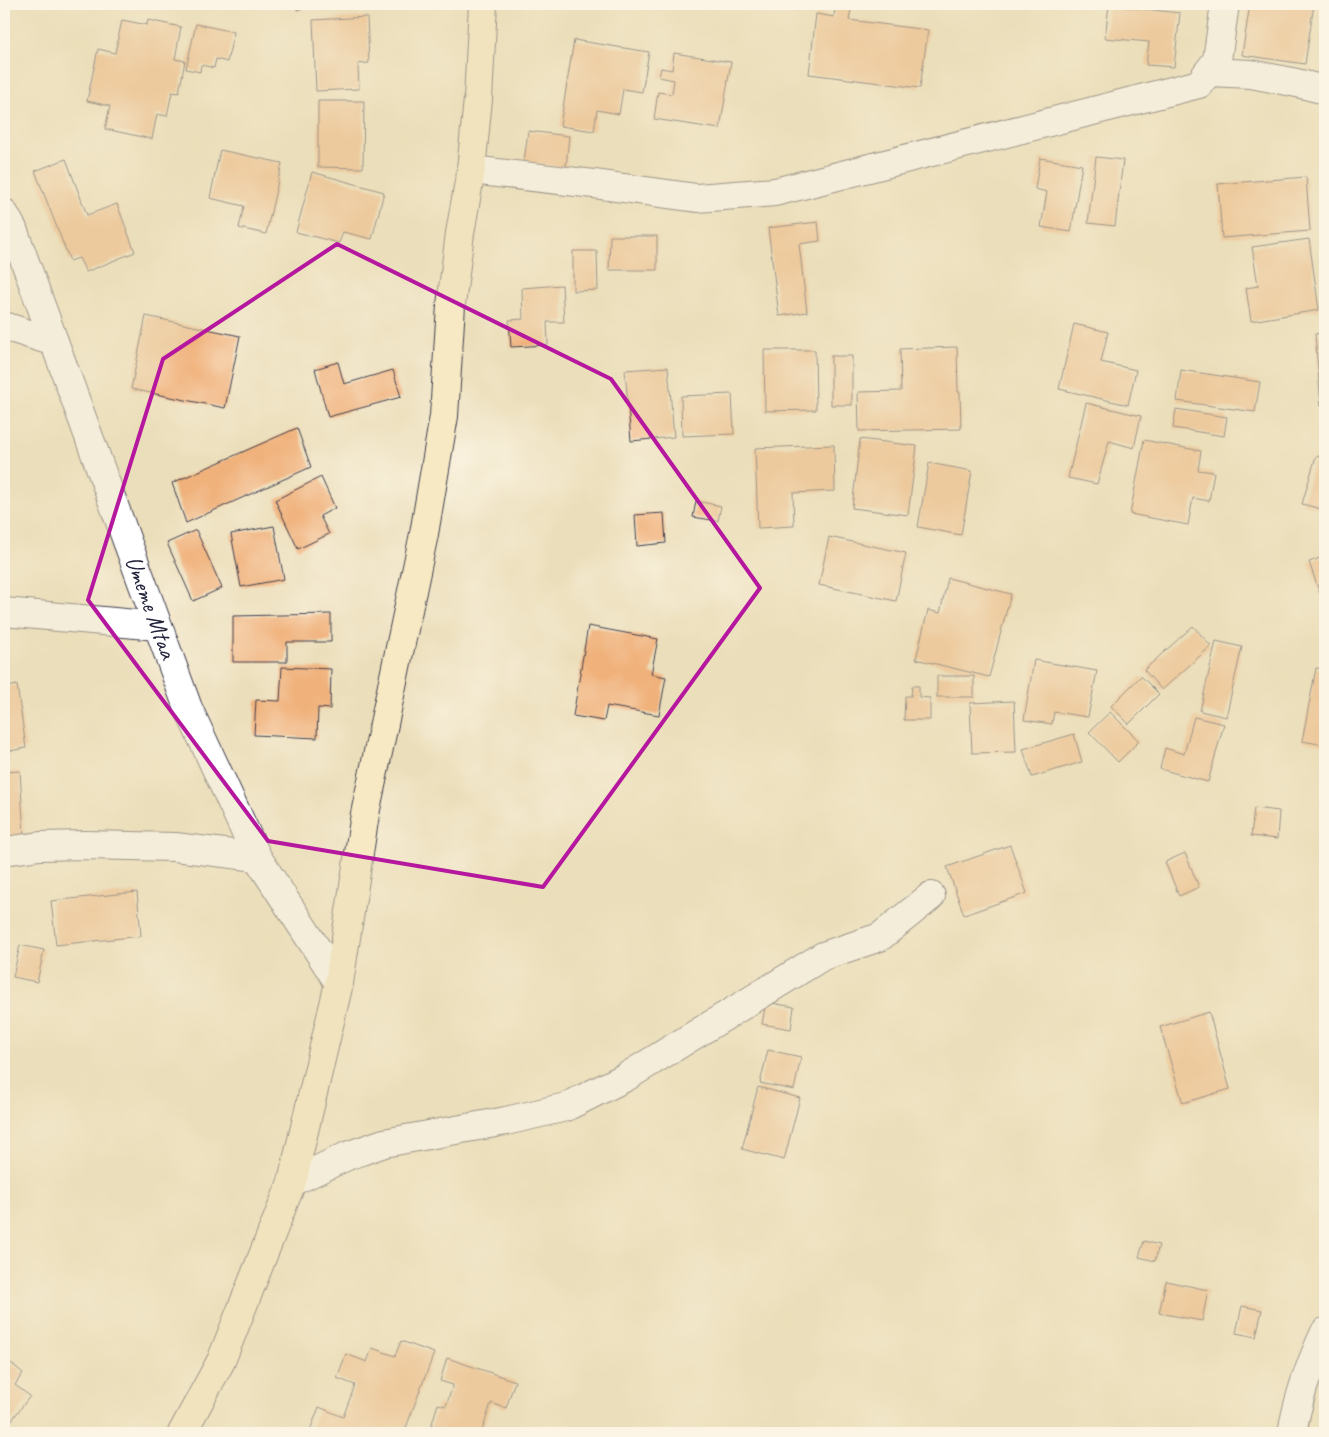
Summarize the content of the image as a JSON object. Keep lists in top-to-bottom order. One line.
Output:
{"streets":{"street":["Umeme Mtaa"]}}
